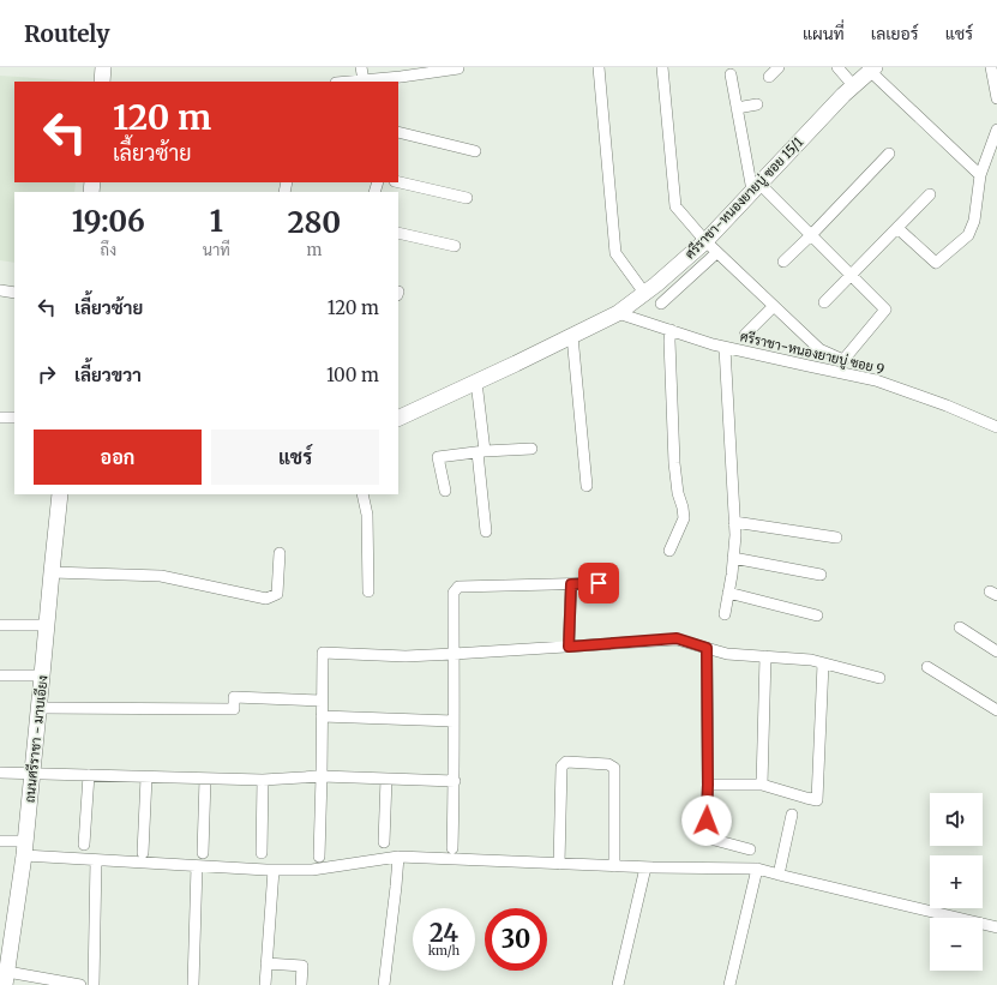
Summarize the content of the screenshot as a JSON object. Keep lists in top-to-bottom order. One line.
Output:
{"streets":{"street":["ศรีราชา-หนองยายบู่ ซอย 15/1","ศรีราชา-หนองยายบู่ ซอย 9","ถนนศรีราชา - มาบเอียง"]},"crossings":[["ศรีราชา-หนองยายบู่ ซอย 15/1","ศรีราชา-หนองยายบู่ ซอย 9"]],"page":{"header":"Routely","nav":["แผนที่","เลเยอร์","แชร์"],"turn":["120 m","เลี้ยวซ้าย"],"eta":["19:06","ถึง","1","นาที","280","m"],"list":[{"name":"เลี้ยวซ้าย","value":"120 m"},{"name":"เลี้ยวขวา","value":"100 m"}],"buttons":["ออก","แชร์"],"map_buttons":["+","−"],"speed":"24 km/h","limit":"30"}}
